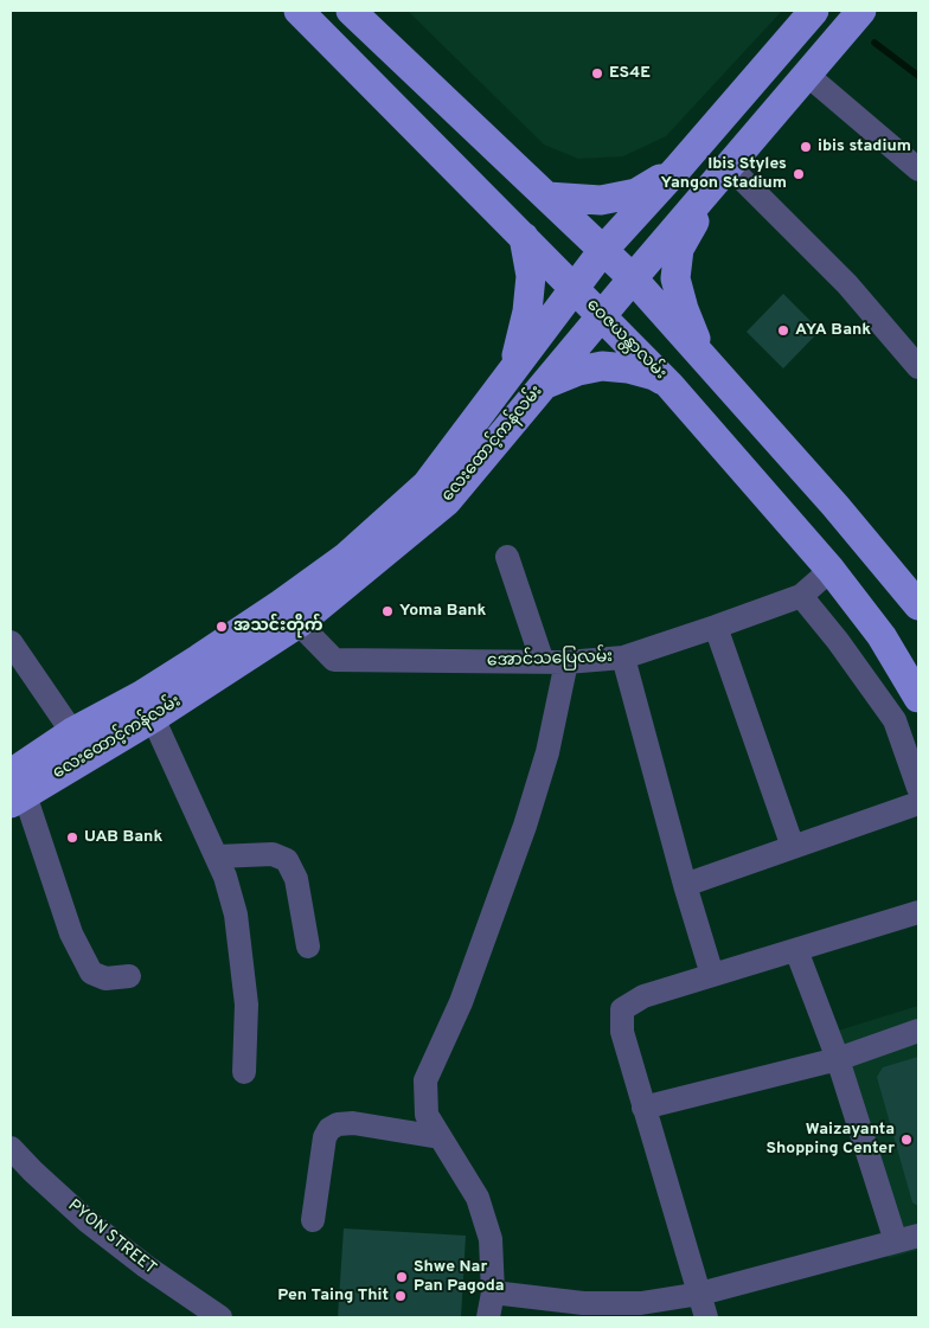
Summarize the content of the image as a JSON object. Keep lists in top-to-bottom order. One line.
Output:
{"streets":{"main road":["ဝေဇယန္တာလမ်း","လေးထောင့်ကန်လမ်း"],"street":["အောင်သပြေလမ်း","PYON STREET"]},"crossings":[["ဝေဇယန္တာလမ်း","လေးထောင့်ကန်လမ်း"],["ဝေဇယန္တာလမ်း","အောင်သပြေလမ်း"],["လေးထောင့်ကန်လမ်း","အောင်သပြေလမ်း"]],"places":["ES4E","ibis stadium","Ibis Styles Yangon Stadium","AYA Bank","Yoma Bank","အသင်းတိုက်","UAB Bank","Waizayanta Shopping Center","Shwe Nar Pan Pagoda","Pen Taing Thit"]}
